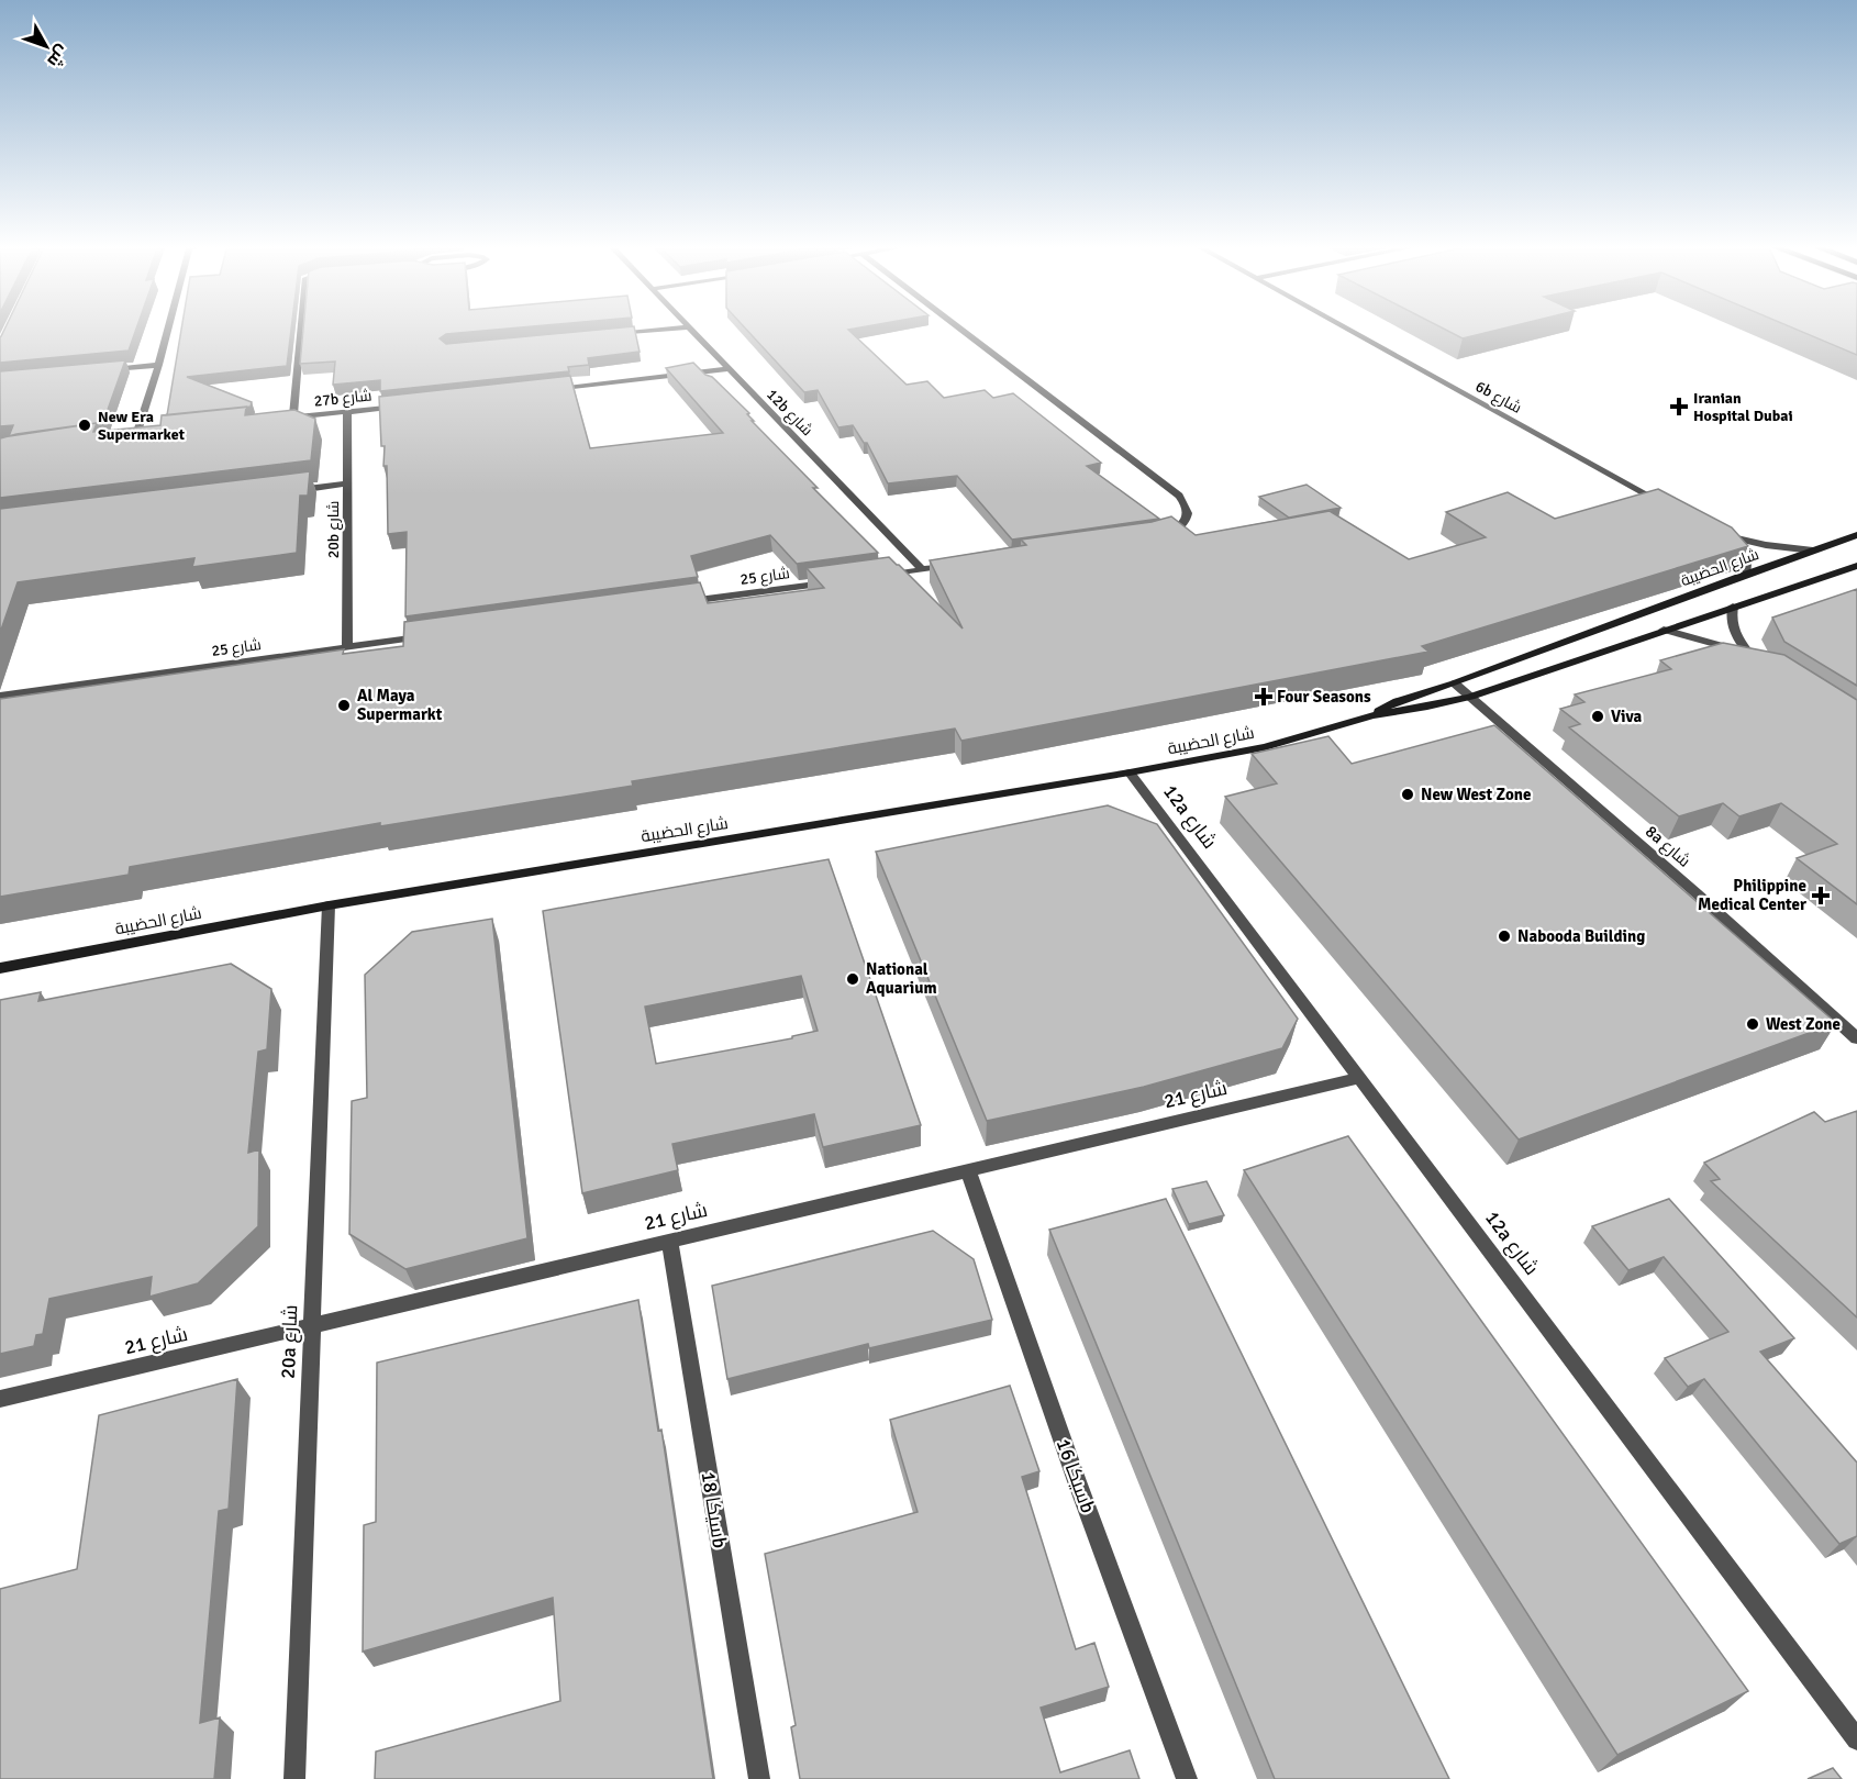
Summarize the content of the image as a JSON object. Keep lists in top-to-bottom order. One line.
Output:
{"streets":{"street":["6b شارع","27b شارع","12b شارع","20b شارع","شارع الحضيبة","شارع 25","12a شارع","8a شارع","شارع 21","20a شارع","سيكا 16b","سيكا 18b"]},"crossings":[["27b شارع","20b شارع"],["20b شارع","شارع 25"],["شارع الحضيبة","12a شارع"],["شارع الحضيبة","8a شارع"],["شارع الحضيبة","20a شارع"],["12a شارع","شارع 21"],["شارع 21","20a شارع"],["شارع 21","سيكا 16b"],["شارع 21","سيكا 18b"]],"places":{"health":["Iranian Hospital Dubai","Four Seasons","Philippine Medical Center"],"other":["New Era Supermarket","Al Maya Supermarkt","Viva","New West Zone","Nabooda Building","National Aquarium","West Zone"]},"north":"bottom right"}
